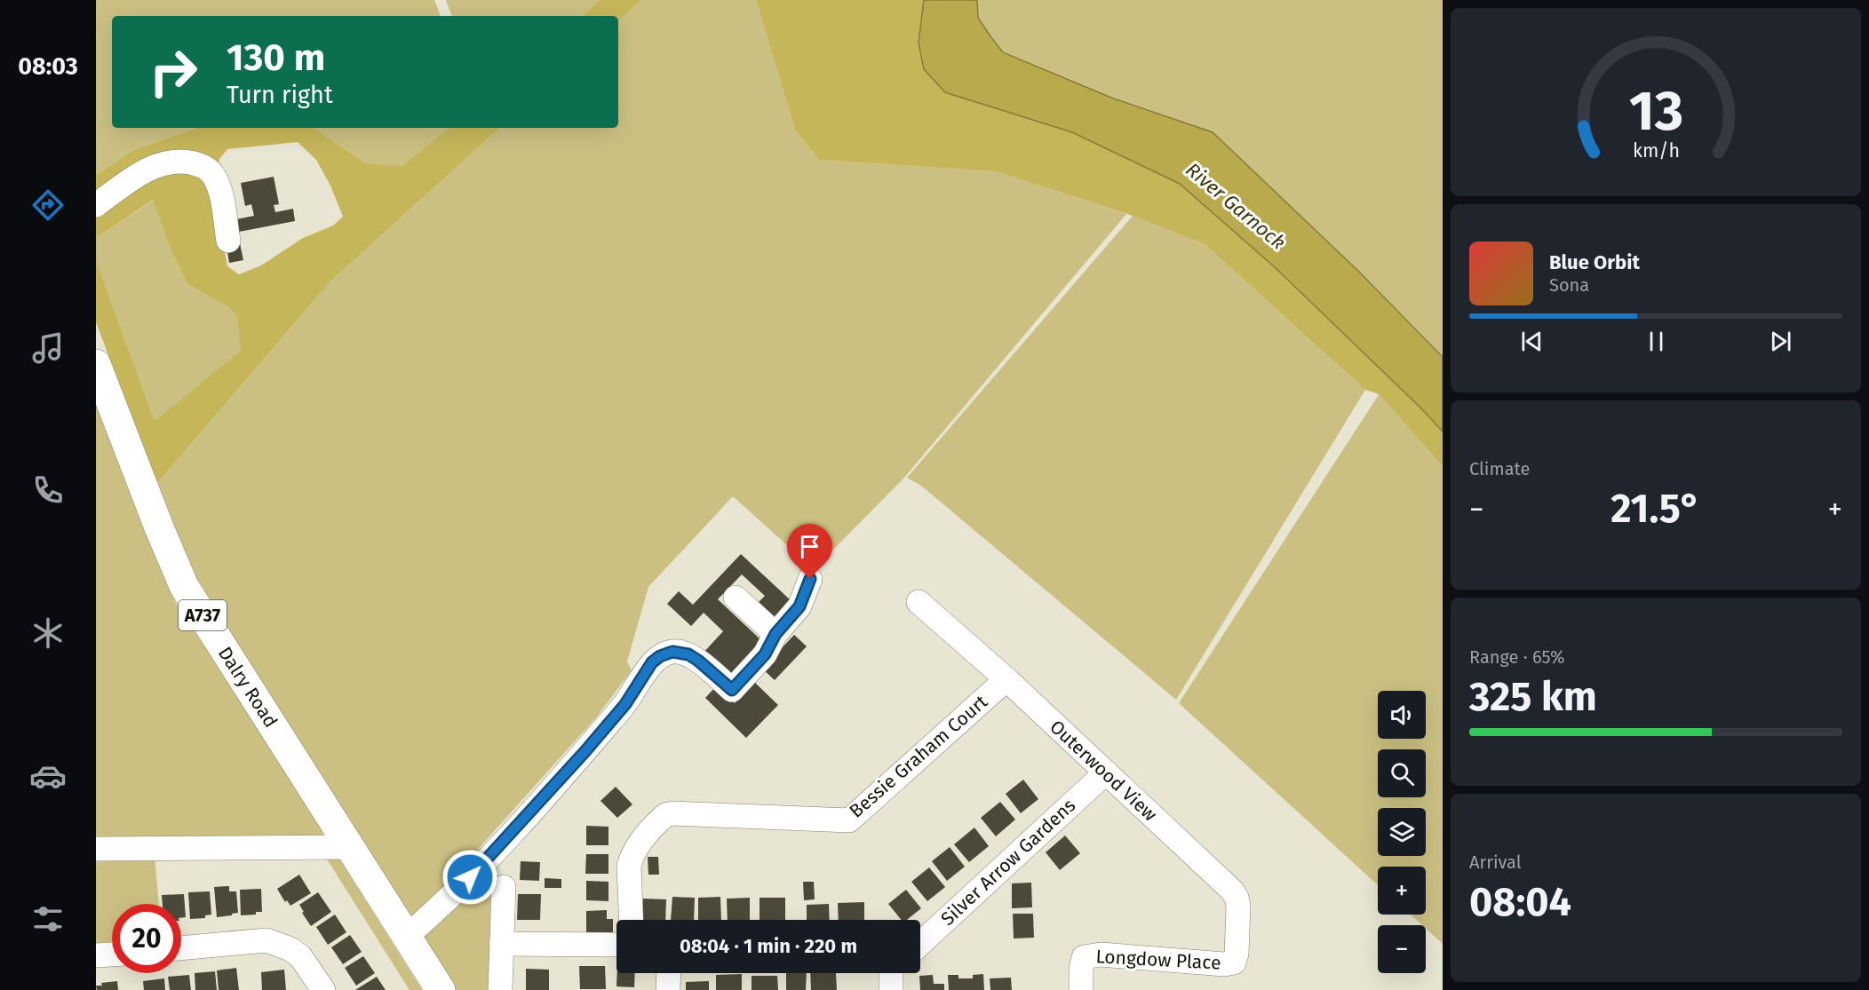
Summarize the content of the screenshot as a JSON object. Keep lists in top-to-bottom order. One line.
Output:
{"streets":{"highway":["A737","Dalry Road"],"street":["Bessie Graham Court","Outerwood View","Silver Arrow Gardens","Longdow Place"]},"crossings":[["Bessie Graham Court","Outerwood View"],["Outerwood View","Silver Arrow Gardens"],["Outerwood View","Longdow Place"]],"water":["River Garnock"],"page":{"tabs":"08:03","turn":["130 m","Turn right"],"song":["Blue Orbit","Sona"],"tile":["Climate",["Range · 65%","325 km"],["Arrival","08:04"]],"heat":["−","21.5°","+"],"map_buttons":["+","−"],"limit":"20","trip":"08:04 · 1 min · 220 m","gauge":["13","km/h"]}}
